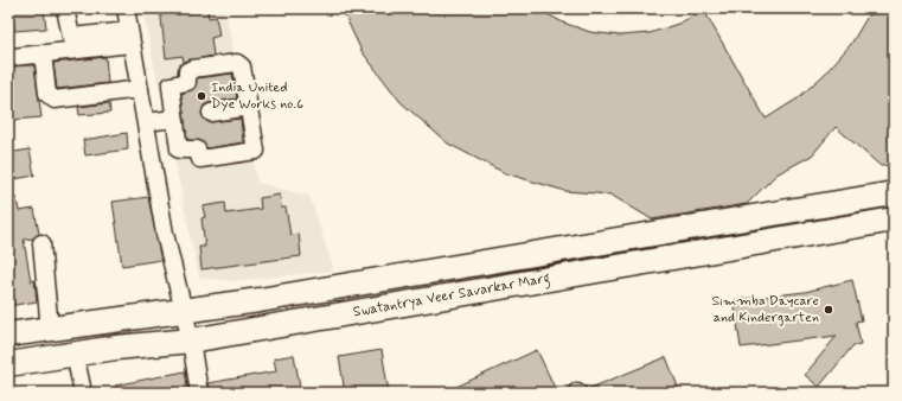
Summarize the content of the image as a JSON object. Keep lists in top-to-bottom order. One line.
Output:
{"streets":{"main road":["Swatantrya Veer Savarkar Marg"]},"places":["India United Dye Works no.6","Simmba Daycare and Kindergarten"]}
